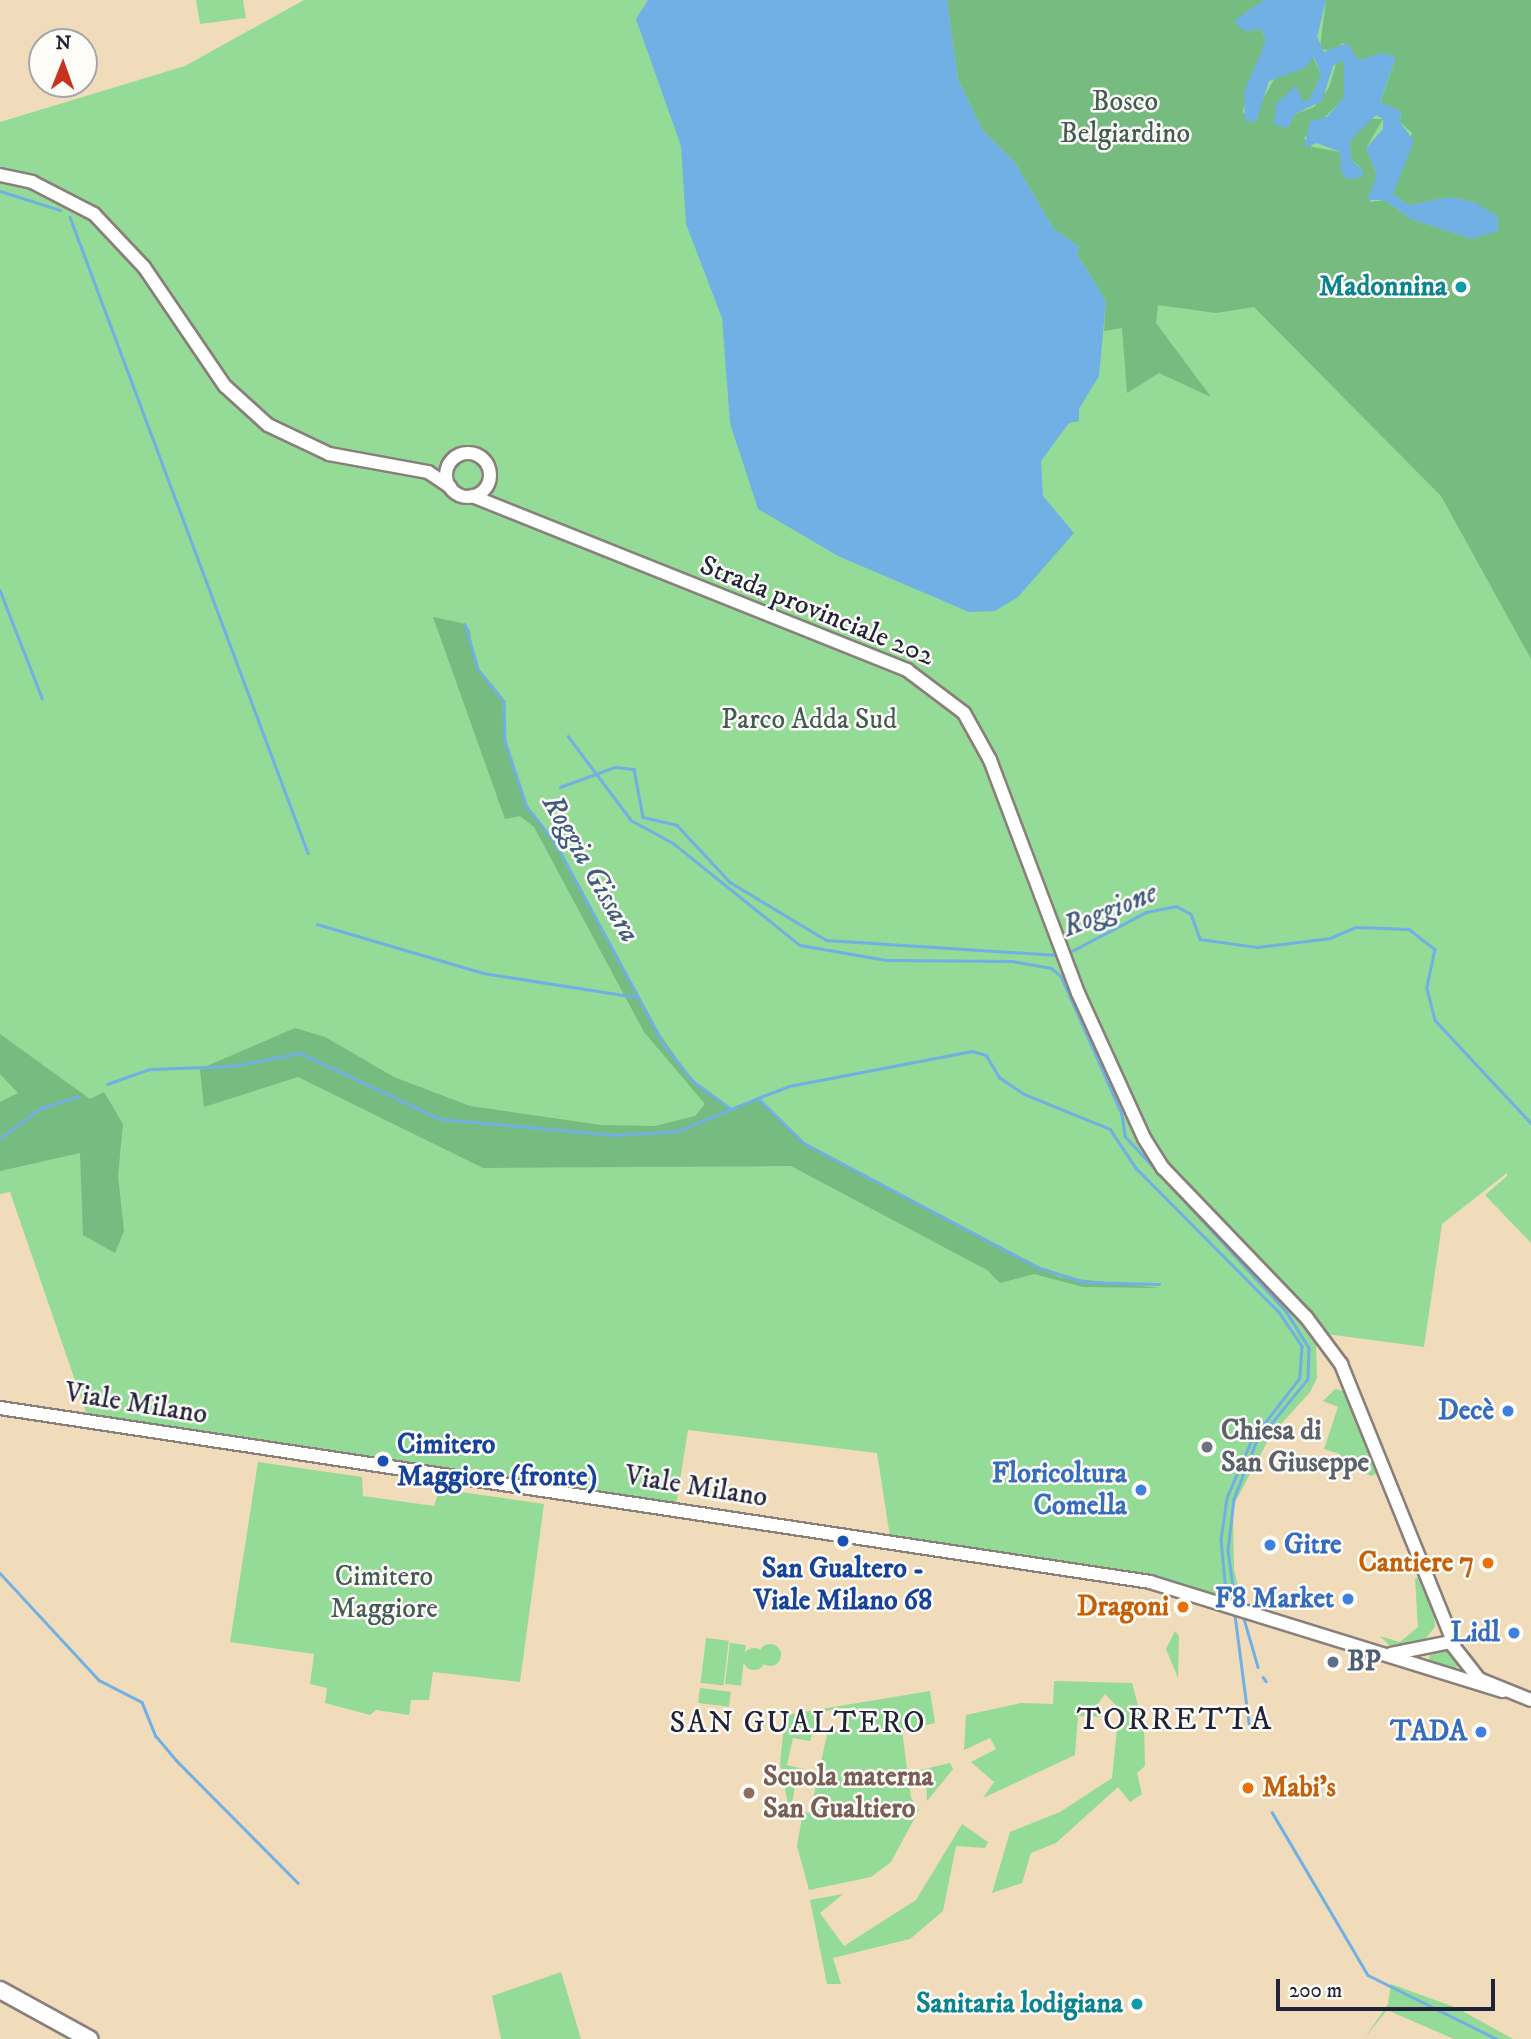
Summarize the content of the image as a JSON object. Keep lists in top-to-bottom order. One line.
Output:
{"streets":{"street":["Strada provinciale 202","Viale Milano"]},"crossings":[["Strada provinciale 202","Viale Milano"]],"districts":["TORRETTA","SAN GUALTERO"],"water":["Roggia Gissara","Roggione"],"parks":["Bosco Belgiardino","Parco Adda Sud","Cimitero Maggiore"],"places":["Madonnina","Decè","Chiesa di San Giuseppe","Cimitero Maggiore (fronte)","Floricoltura Comella","San Gualtero - Viale Milano 68","Gitre","Cantiere 7","F8 Market","Dragoni","Lidl","BP","TADA","Mabi’s","Scuola materna San Gualtiero","Sanitaria lodigiana"],"scale_bar":"200 m","north":"top"}
